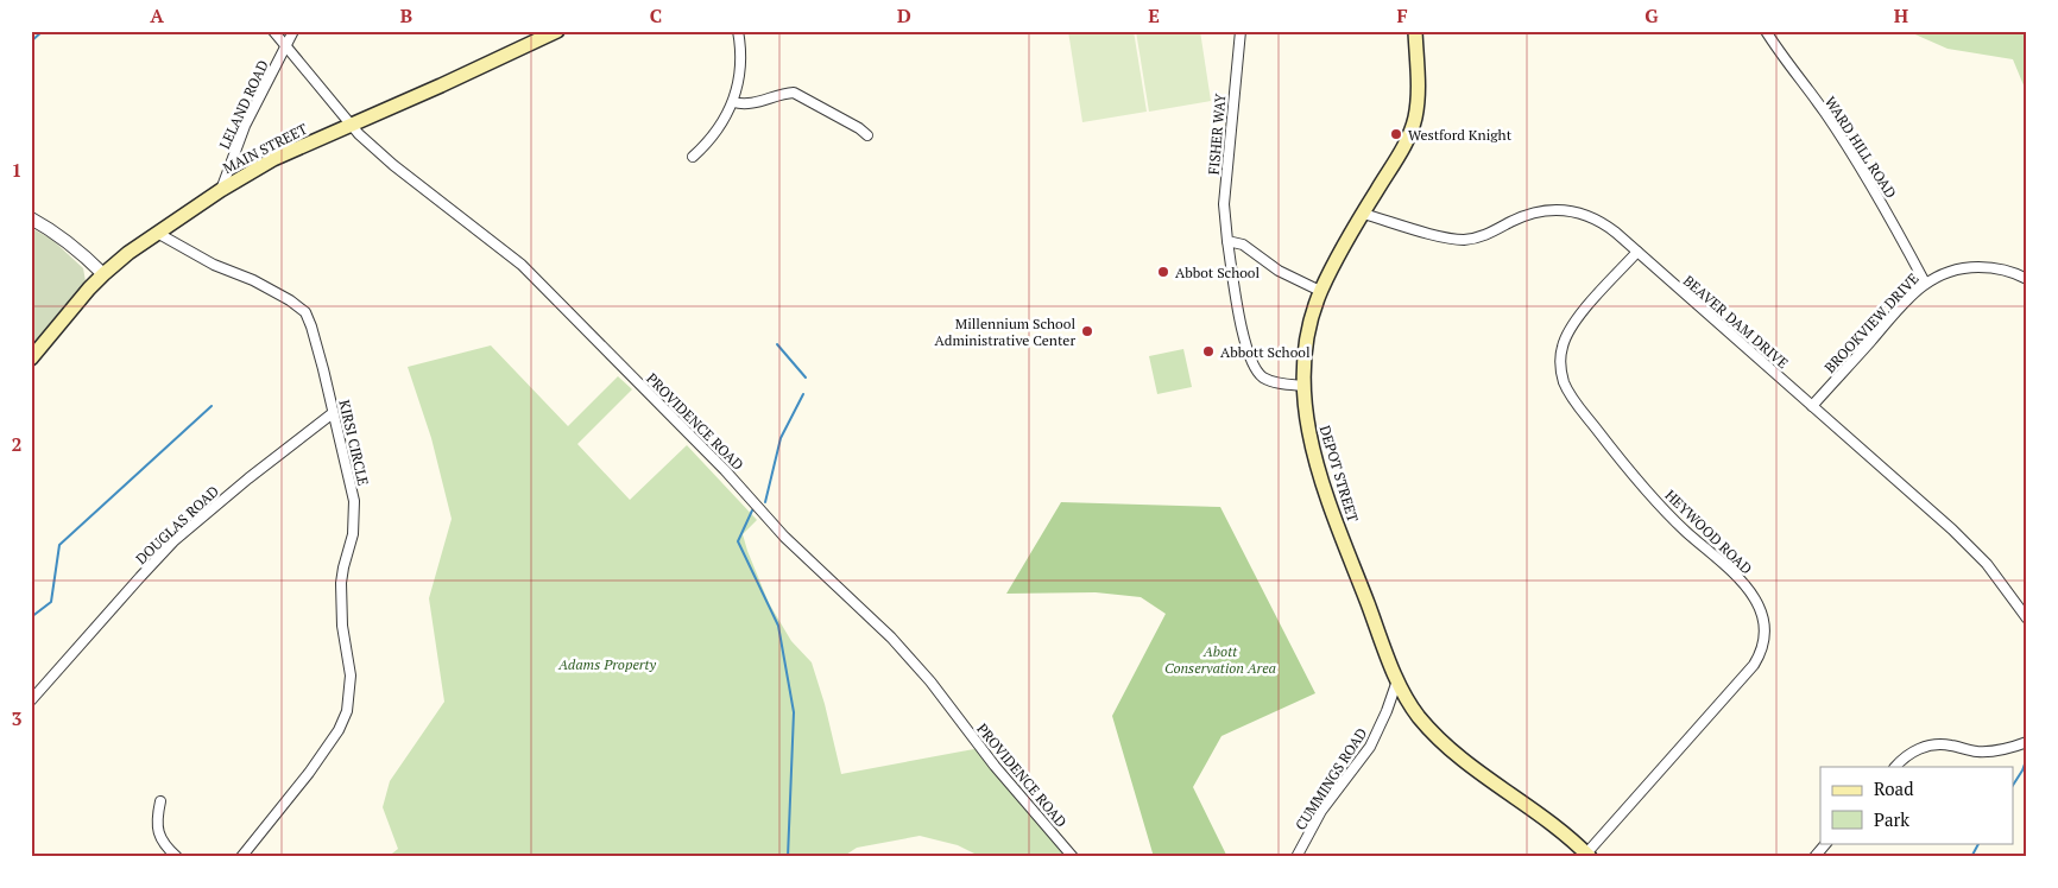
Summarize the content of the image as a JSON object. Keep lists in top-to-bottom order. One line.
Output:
{"streets":{"main road":["MAIN STREET","DEPOT STREET"],"street":["LELAND ROAD","FISHER WAY","WARD HILL ROAD","BEAVER DAM DRIVE","BROOKVIEW DRIVE","PROVIDENCE ROAD","KIRSI CIRCLE","DOUGLAS ROAD","HEYWOOD ROAD","CUMMINGS ROAD"]},"crossings":[["LELAND ROAD","MAIN STREET"],["LELAND ROAD","PROVIDENCE ROAD"],["FISHER WAY","DEPOT STREET"],["WARD HILL ROAD","BROOKVIEW DRIVE"],["MAIN STREET","PROVIDENCE ROAD"],["MAIN STREET","KIRSI CIRCLE"],["BEAVER DAM DRIVE","BROOKVIEW DRIVE"],["BEAVER DAM DRIVE","DEPOT STREET"],["BEAVER DAM DRIVE","HEYWOOD ROAD"],["KIRSI CIRCLE","DOUGLAS ROAD"],["DEPOT STREET","HEYWOOD ROAD"],["DEPOT STREET","CUMMINGS ROAD"]],"parks":["Abott Conservation Area","Adams Property"],"places":["Westford Knight","Abbot School","Millennium School Administrative Center","Abbott School"],"legend":["Road","Park"],"grid":{"columns":["A","B","C","D","E","F","G","H"],"rows":["1","2","3"]}}
